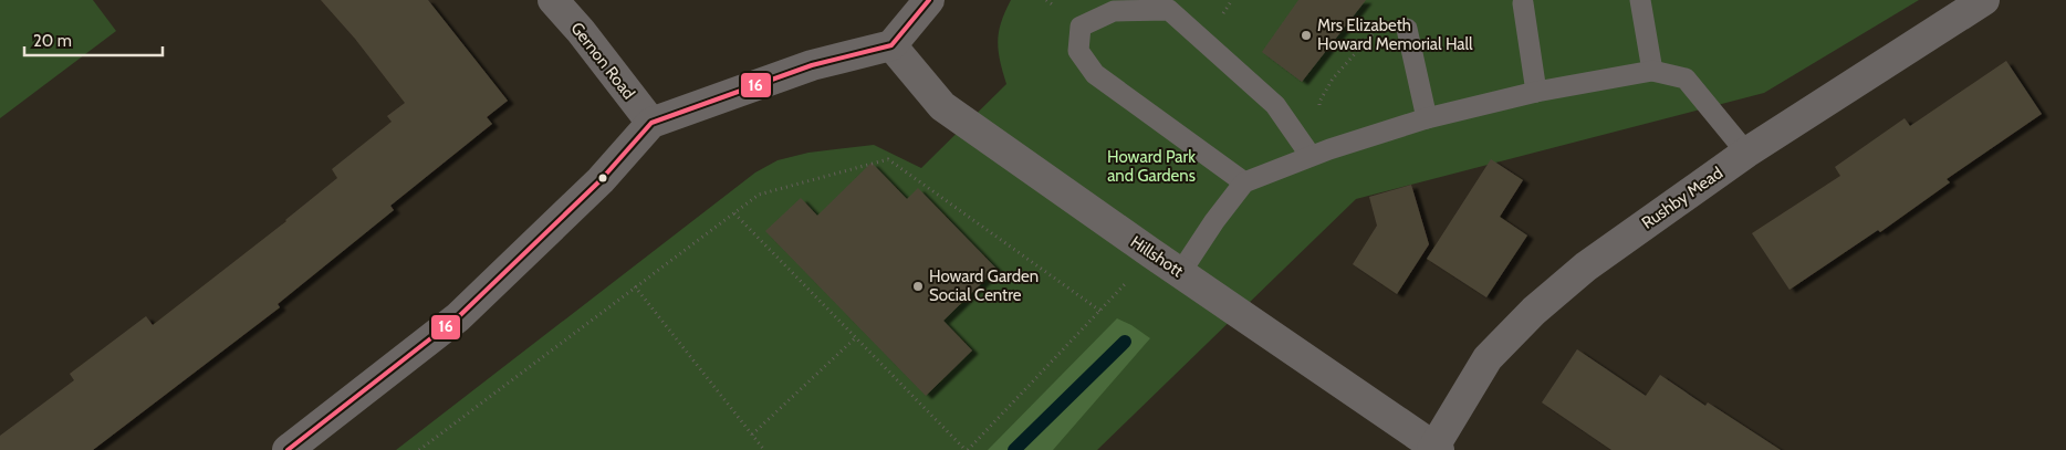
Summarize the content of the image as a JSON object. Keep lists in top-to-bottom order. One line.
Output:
{"streets":{"street":["Gernon Road","Rushby Mead","Hillshott"]},"crossings":[["Rushby Mead","Hillshott"]],"parks":["Howard Park and Gardens"],"places":["Mrs Elizabeth Howard Memorial Hall","Howard Garden Social Centre"],"lines":["transit line 16"],"scale_bar":"20 m"}
